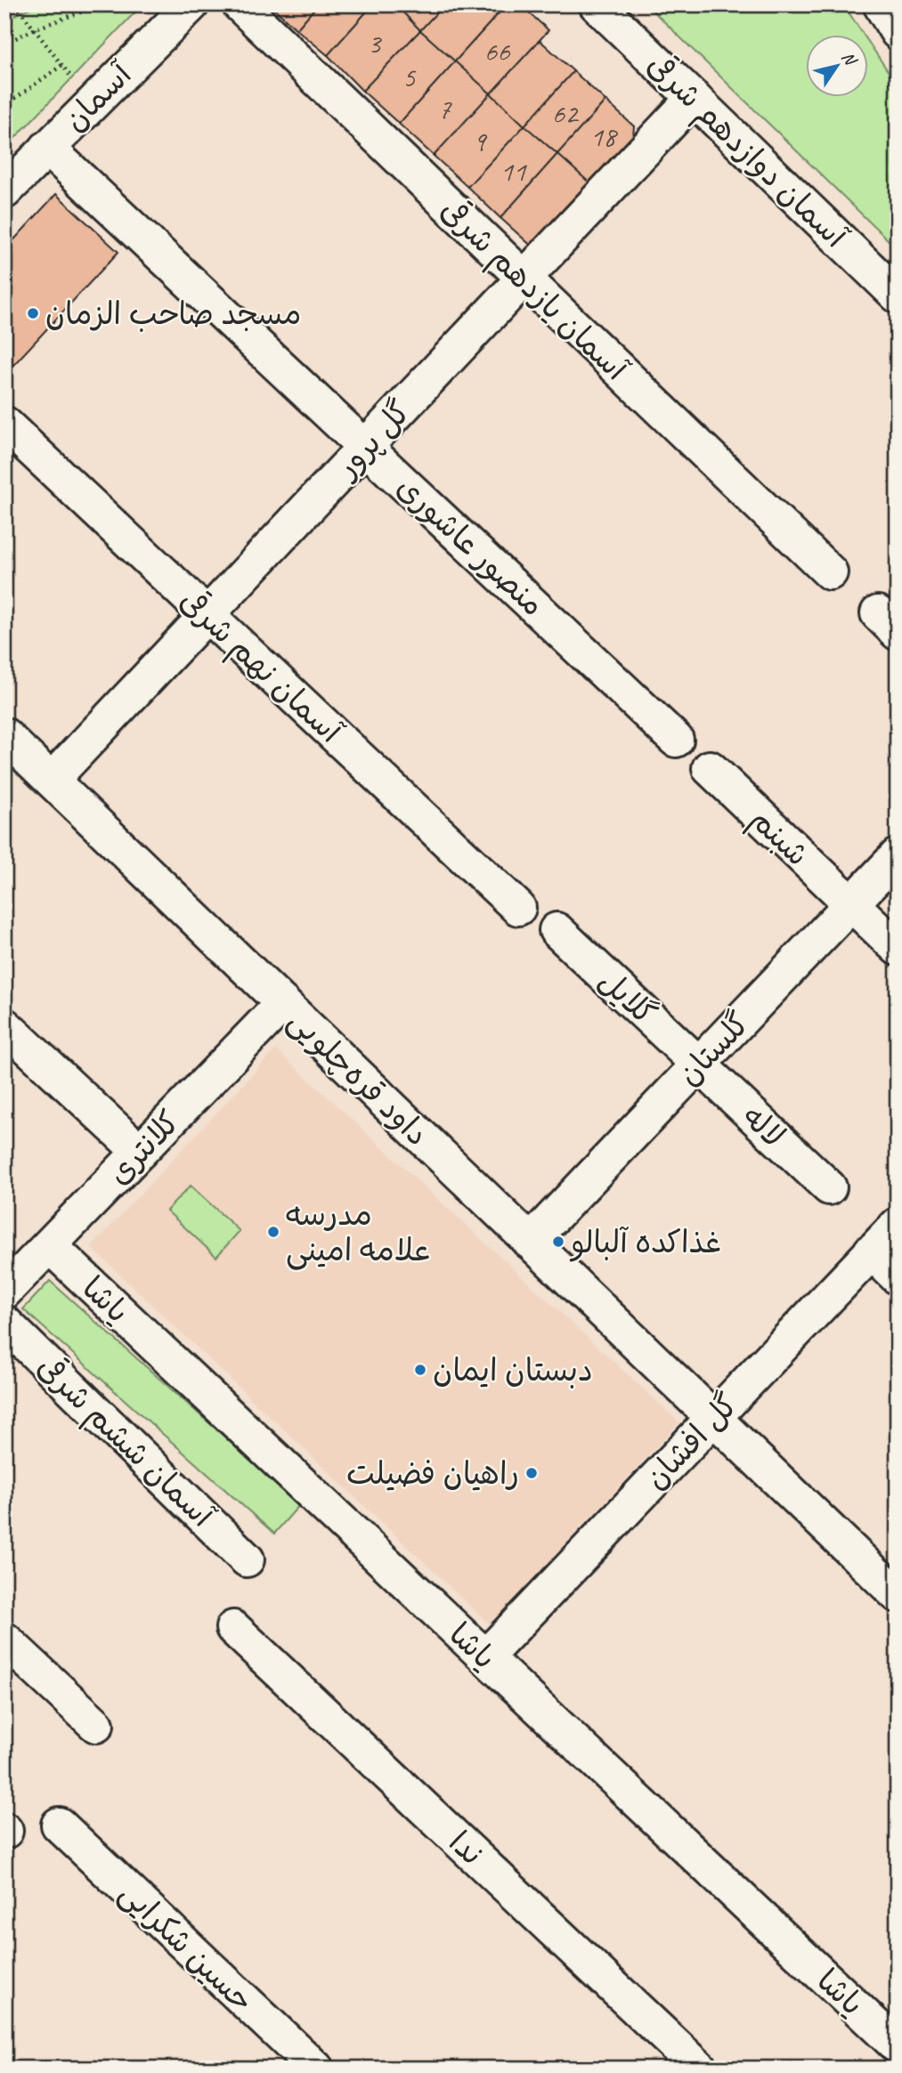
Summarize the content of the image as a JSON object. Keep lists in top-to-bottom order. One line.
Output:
{"streets":{"main road":["آسمان","آسمان دوازدهم شرقی","آسمان یازدهم شرقی","گل پرور","منصور عاشوری","آسمان نهم شرقی","شبنم","گلایل","گلستان","داود قره‌چلویی","لاله","کلانتری","یاشا","آسمان ششم شرقی","گل افشان","ندا","حسین شکرایی"]},"crossings":[["آسمان","منصور عاشوری"],["آسمان دوازدهم شرقی","گل پرور"],["آسمان یازدهم شرقی","گل پرور"],["گل پرور","منصور عاشوری"],["گل پرور","آسمان نهم شرقی"],["گل پرور","داود قره‌چلویی"],["شبنم","گلستان"],["گلایل","گلستان"],["گلایل","لاله"],["گلستان","داود قره‌چلویی"],["گلستان","لاله"],["داود قره‌چلویی","کلانتری"],["داود قره‌چلویی","گل افشان"],["کلانتری","یاشا"],["یاشا","گل افشان"]],"places":["مسجد صاحب الزمان","مدرسه علامه امینی","غذاکده آلبالو","دبستان ایمان","راهیان فضیلت"],"house_numbers":["3","66","5","7","62","18","9","11"],"north":"top right"}
